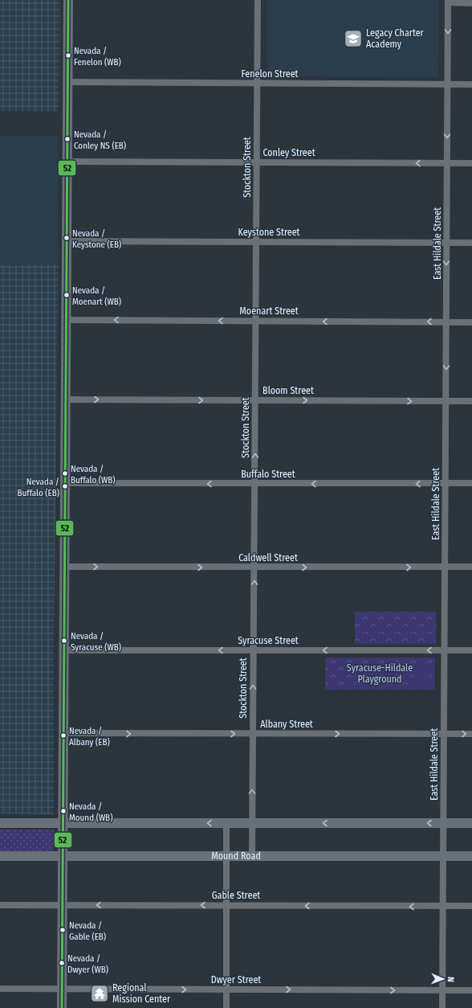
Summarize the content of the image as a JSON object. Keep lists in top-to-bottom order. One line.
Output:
{"streets":{"street":["Fenelon Street","Conley Street","Stockton Street","Keystone Street","East Hildale Street","Moenart Street","Bloom Street","Buffalo Street","Caldwell Street","Syracuse Street","Albany Street","Mound Road","Gable Street","Dwyer Street"]},"crossings":[["Fenelon Street","Stockton Street"],["Fenelon Street","East Hildale Street"],["Conley Street","Stockton Street"],["Conley Street","East Hildale Street"],["Stockton Street","Keystone Street"],["Stockton Street","Moenart Street"],["Stockton Street","Bloom Street"],["Stockton Street","Buffalo Street"],["Stockton Street","Caldwell Street"],["Stockton Street","Syracuse Street"],["Stockton Street","Albany Street"],["Stockton Street","Mound Road"],["Keystone Street","East Hildale Street"],["East Hildale Street","Moenart Street"],["East Hildale Street","Bloom Street"],["East Hildale Street","Buffalo Street"],["East Hildale Street","Caldwell Street"],["East Hildale Street","Syracuse Street"],["East Hildale Street","Albany Street"],["East Hildale Street","Mound Road"],["East Hildale Street","Gable Street"],["East Hildale Street","Dwyer Street"]],"one_way":["Conley Street","Stockton Street","Moenart Street","Bloom Street","Buffalo Street","Caldwell Street","Syracuse Street","Albany Street","Gable Street","Dwyer Street"],"parks":["Syracuse-Hildale Playground"],"places":{"school or university":["Legacy Charter Academy"],"other":["Nevada / Fenelon (WB)","Nevada / Conley NS (EB)","Nevada / Keystone (EB)","Nevada / Moenart (WB)","Nevada / Buffalo (WB)","Nevada / Buffalo (EB)","Nevada / Syracuse (WB)","Nevada / Albany (EB)","Nevada / Mound (WB)","Nevada / Gable (EB)","Nevada / Dwyer (WB)"],"temple":["Regional Mission Center"]},"lines":["transit line 52"],"north":"right"}
